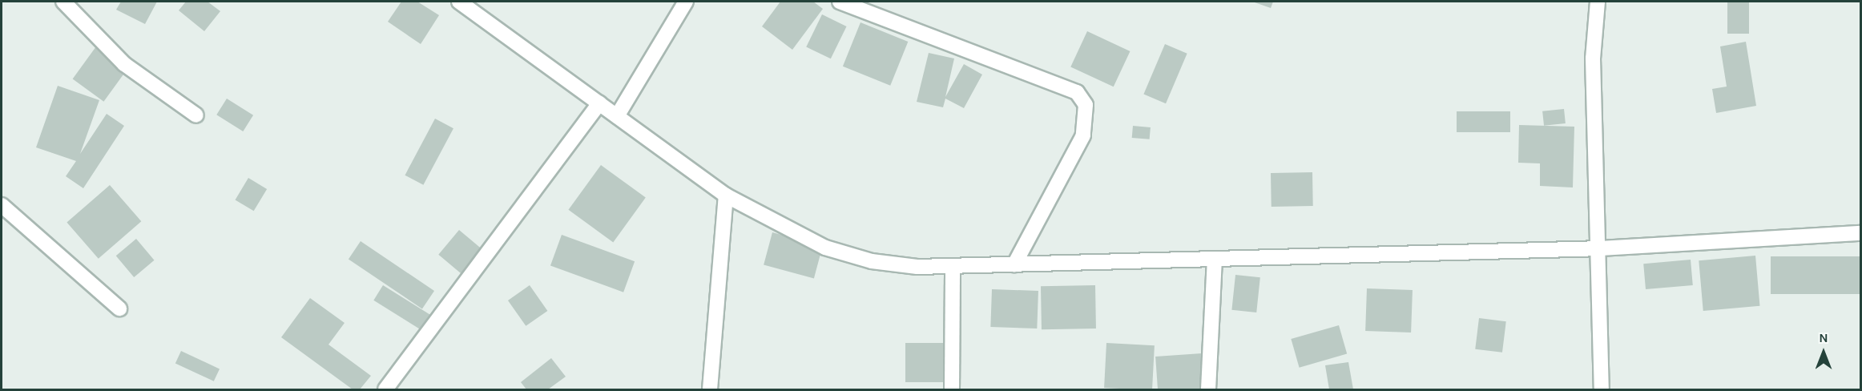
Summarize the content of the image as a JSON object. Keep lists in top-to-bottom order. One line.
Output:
{"north":"top"}
